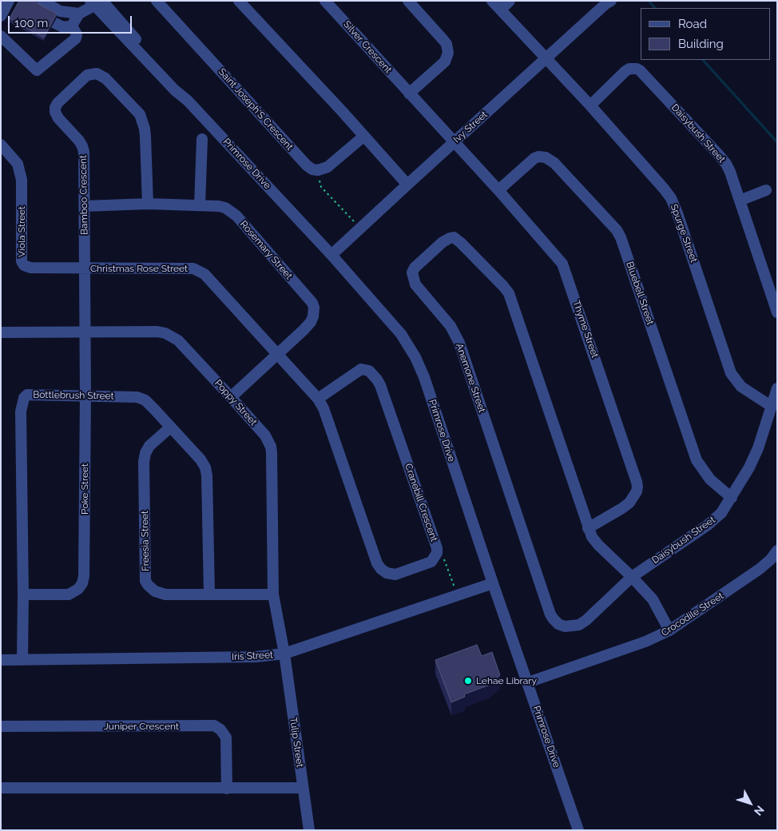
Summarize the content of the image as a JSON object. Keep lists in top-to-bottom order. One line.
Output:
{"streets":{"street":["Silver Crescent","Saint Joseph'S Crescent","Ivy Street","Daisybush Street","Primrose Drive","Bamboo Crescent","Viola Street","Spurge Street","Rosemary Street","Christmas Rose Street","Bluebell Street","Thyme Street","Anemone Street","Bottlebrush Street","Poppy Street","Poke Street","Cranebill Crescent","Freesia Street","Crocodile Street","Iris Street","Juniper Crescent","Tulip Street"]},"crossings":[["Silver Crescent","Ivy Street"],["Silver Crescent","Thyme Street"],["Ivy Street","Primrose Drive"],["Ivy Street","Spurge Street"],["Ivy Street","Thyme Street"],["Daisybush Street","Spurge Street"],["Daisybush Street","Bluebell Street"],["Daisybush Street","Anemone Street"],["Primrose Drive","Crocodile Street"],["Primrose Drive","Iris Street"],["Bamboo Crescent","Viola Street"],["Bamboo Crescent","Rosemary Street"],["Bamboo Crescent","Christmas Rose Street"],["Bamboo Crescent","Poppy Street"],["Bamboo Crescent","Poke Street"],["Viola Street","Christmas Rose Street"],["Rosemary Street","Christmas Rose Street"],["Rosemary Street","Poppy Street"],["Rosemary Street","Cranebill Crescent"],["Christmas Rose Street","Cranebill Crescent"],["Bluebell Street","Thyme Street"],["Thyme Street","Anemone Street"],["Anemone Street","Crocodile Street"],["Bottlebrush Street","Poke Street"],["Bottlebrush Street","Freesia Street"],["Bottlebrush Street","Iris Street"],["Poppy Street","Poke Street"],["Poppy Street","Freesia Street"],["Poppy Street","Iris Street"],["Poppy Street","Tulip Street"],["Iris Street","Tulip Street"]],"places":["Lehae Library"],"legend":["Road","Building"],"scale_bar":"100 m","north":"bottom right"}
